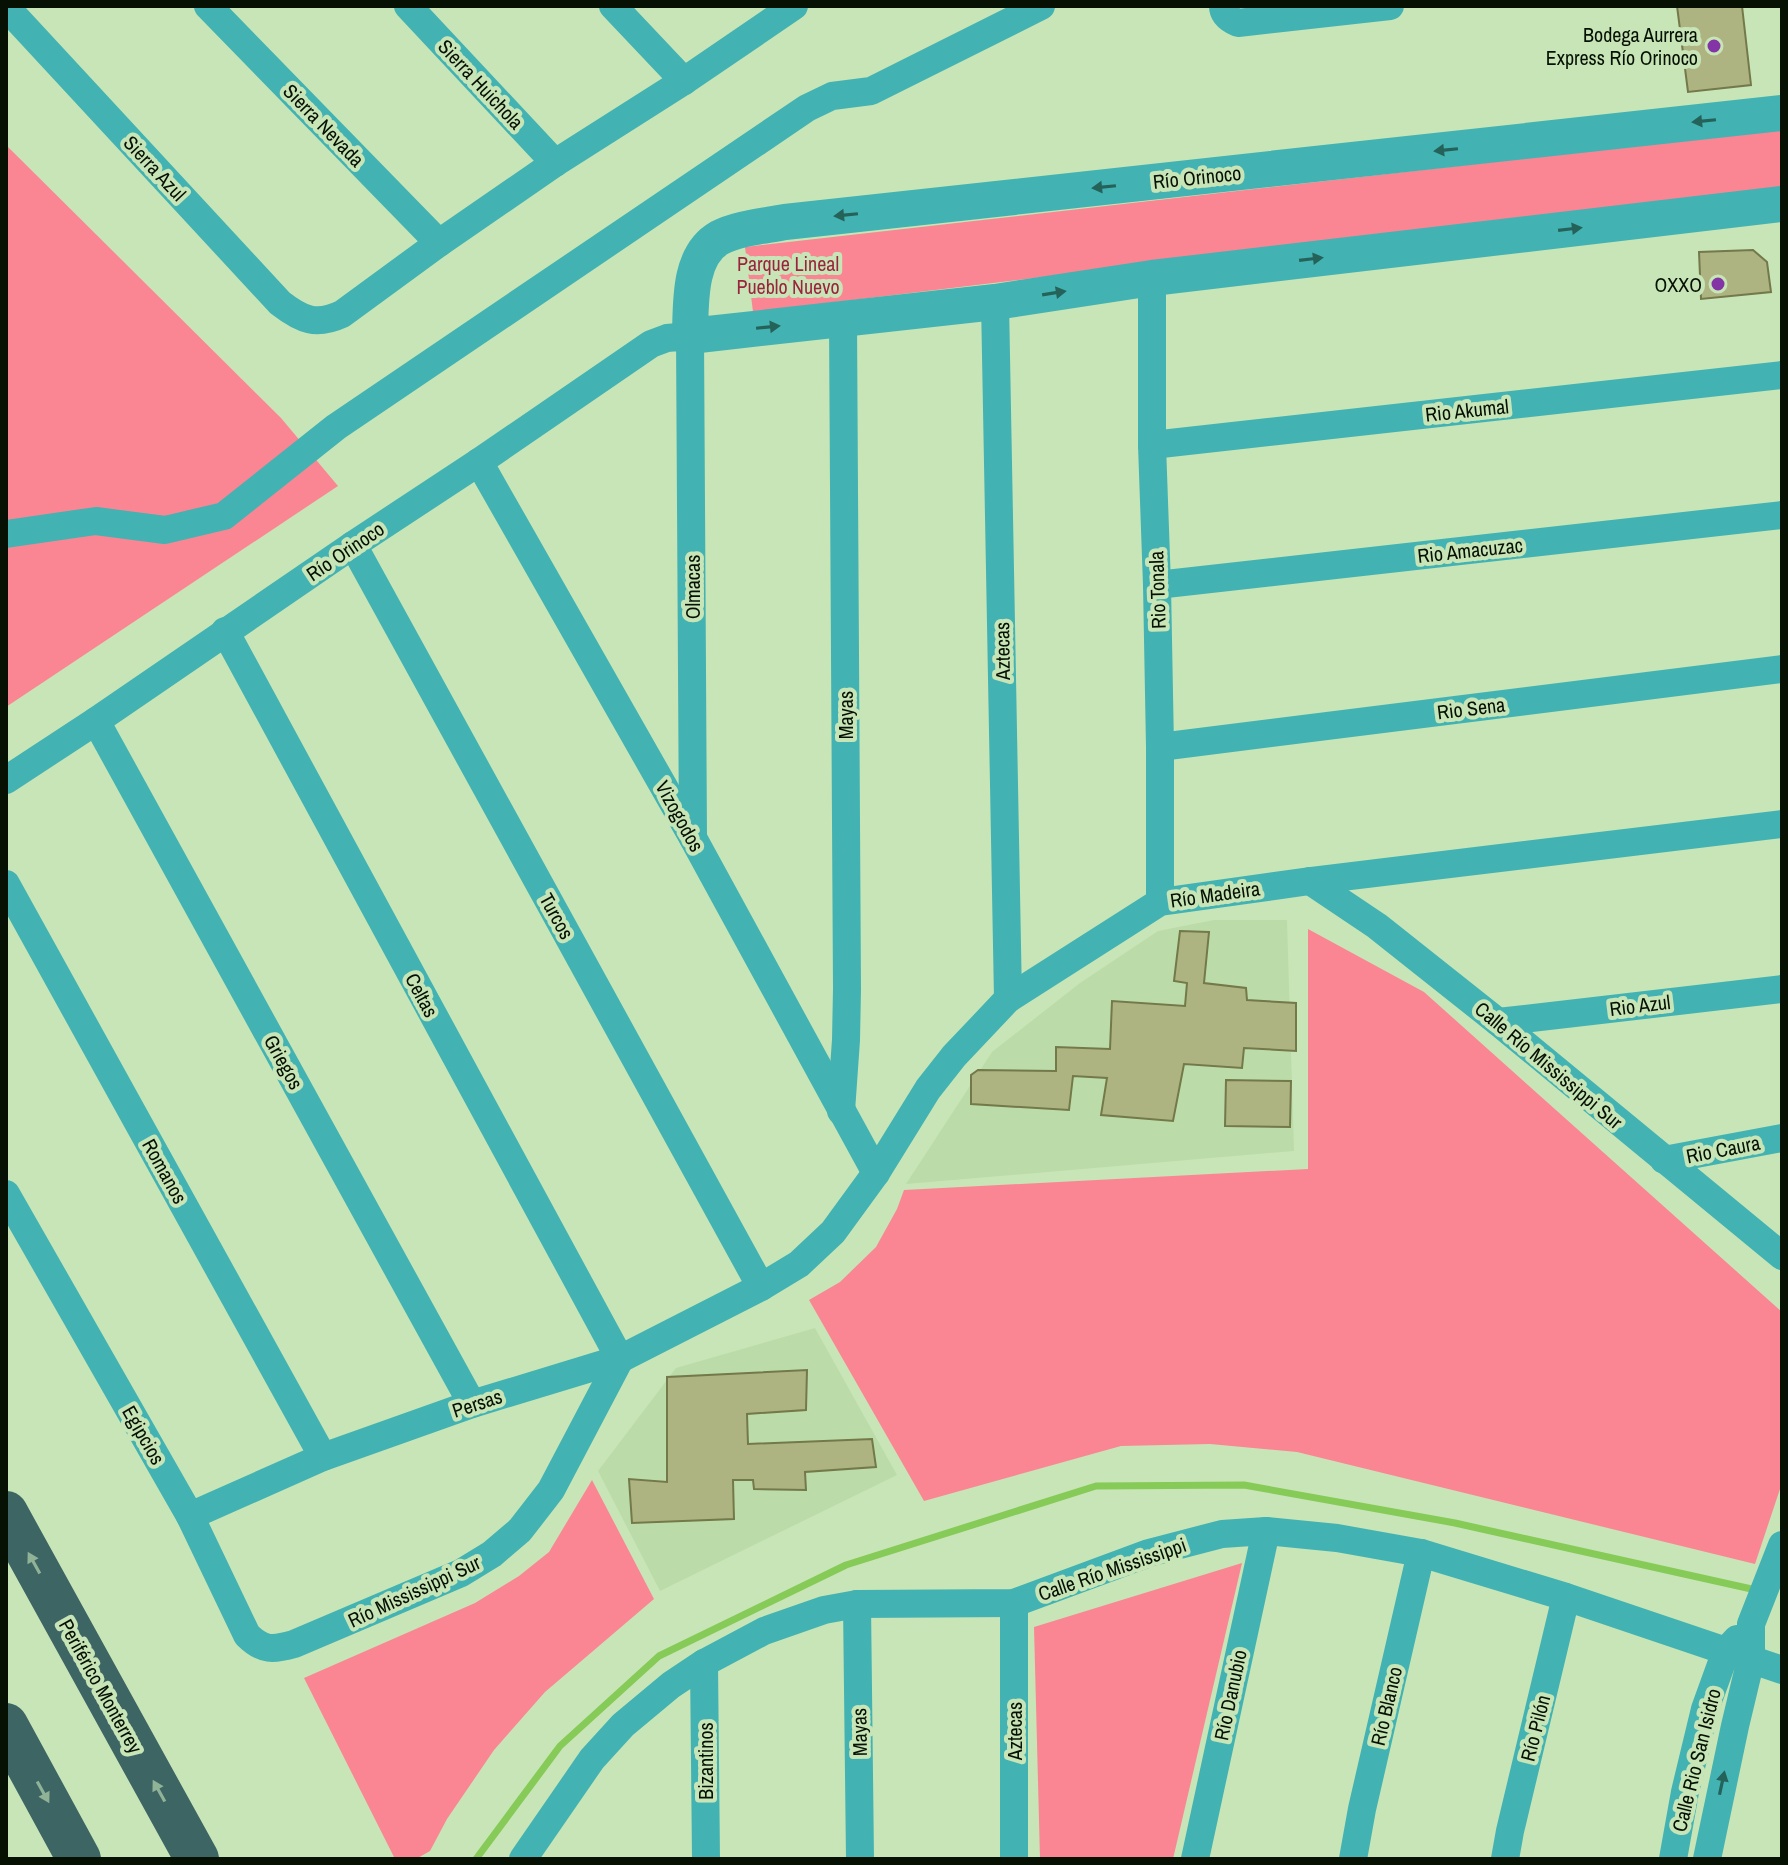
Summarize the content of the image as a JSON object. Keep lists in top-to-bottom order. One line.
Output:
{"streets":{"highway":["Periférico Monterrey"],"street":["Sierra Huichola","Sierra Nevada","Sierra Azul","Río Orinoco","Rio Akumal","Rio Amacuzac","Olmacas","Rio Tonala","Aztecas","Rio Sena","Mayas","Vizogodos","Río Madeira","Turcos","Celtas","Rio Azul","Griegos","Calle Río Mississippi Sur","Rio Caura","Romanos","Persas","Egipcios","Calle Río Mississippi","Río Mississippi Sur","Río Danubio","Río Blanco","Río Pilón","Calle Rio San Isidro","Bizantinos"]},"crossings":[["Sierra Nevada","Sierra Azul"],["Río Orinoco","Olmacas"],["Río Orinoco","Rio Tonala"],["Río Orinoco","Aztecas"],["Río Orinoco","Mayas"],["Río Orinoco","Vizogodos"],["Río Orinoco","Turcos"],["Río Orinoco","Celtas"],["Río Orinoco","Griegos"],["Rio Akumal","Rio Tonala"],["Rio Amacuzac","Rio Tonala"],["Olmacas","Vizogodos"],["Rio Tonala","Rio Sena"],["Rio Tonala","Río Madeira"],["Aztecas","Río Madeira"],["Aztecas","Calle Río Mississippi"],["Mayas","Vizogodos"],["Mayas","Calle Río Mississippi"],["Vizogodos","Río Madeira"],["Río Madeira","Turcos"],["Río Madeira","Calle Río Mississippi Sur"],["Río Madeira","Persas"],["Turcos","Persas"],["Celtas","Persas"],["Celtas","Río Mississippi Sur"],["Rio Azul","Calle Río Mississippi Sur"],["Griegos","Persas"],["Calle Río Mississippi Sur","Rio Caura"],["Romanos","Persas"],["Persas","Egipcios"],["Persas","Río Mississippi Sur"],["Egipcios","Río Mississippi Sur"],["Calle Río Mississippi","Río Danubio"],["Calle Río Mississippi","Río Blanco"],["Calle Río Mississippi","Río Pilón"],["Calle Río Mississippi","Calle Rio San Isidro"],["Calle Río Mississippi","Bizantinos"]],"parks":["Parque Lineal Pueblo Nuevo"],"places":["Bodega Aurrera Express Río Orinoco","OXXO"]}
